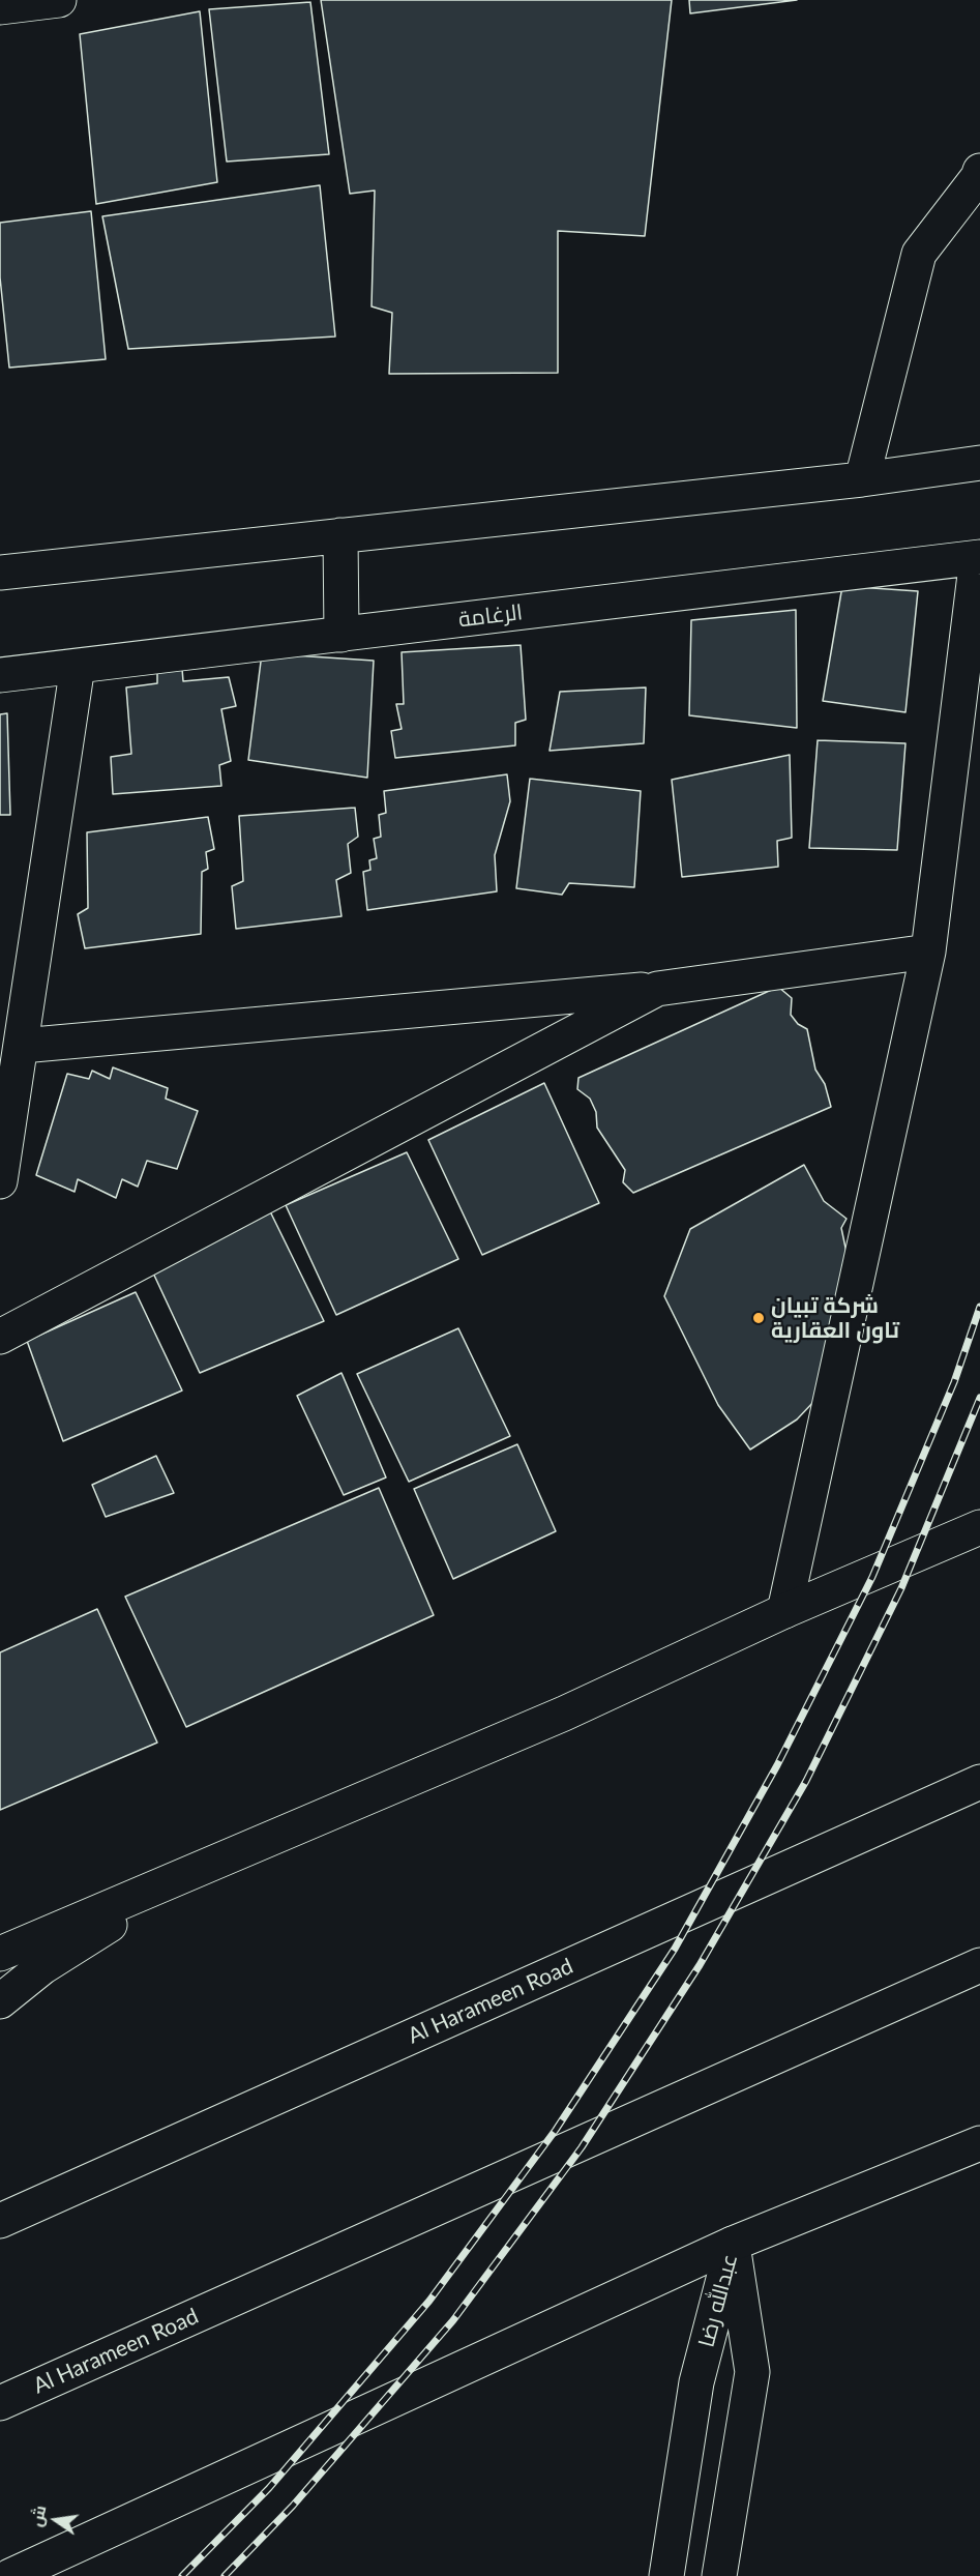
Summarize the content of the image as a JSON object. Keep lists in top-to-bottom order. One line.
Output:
{"streets":{"main road":["الرغامة","Al Harameen Road","عبدالله رضا"]},"places":["شركة تبيان تاون العقارية"],"north":"left"}
